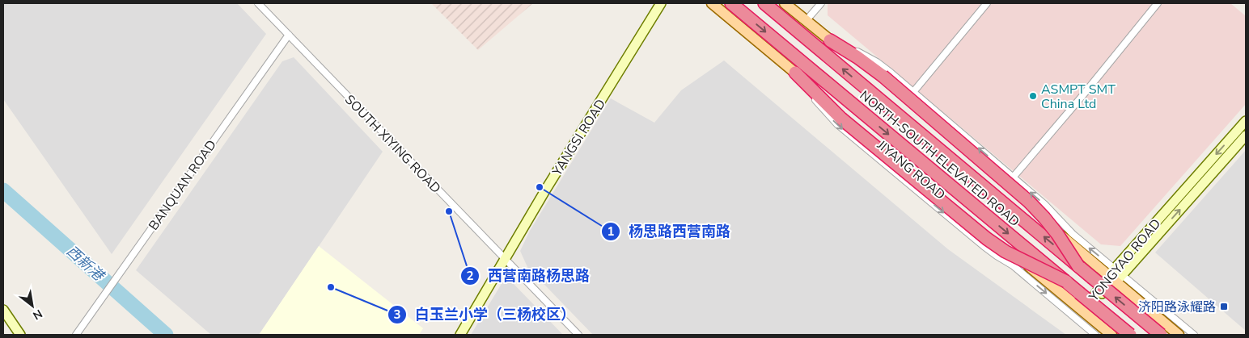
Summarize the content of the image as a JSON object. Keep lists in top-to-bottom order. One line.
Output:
{"streets":{"highway":["NORTH-SOUTH ELEVATED ROAD"],"main road":["JIYANG ROAD"],"street":["YANGSI ROAD","SOUTH XIYING ROAD","BANQUAN ROAD","YONGYAO ROAD"]},"crossings":[["YANGSI ROAD","SOUTH XIYING ROAD"],["SOUTH XIYING ROAD","BANQUAN ROAD"],["JIYANG ROAD","YONGYAO ROAD"]],"water":["西新港"],"places":{"other":["ASMPT SMT China Ltd","杨思路西营南路","西营南路杨思路","白玉兰小学（三杨校区）"],"transit":["济阳路泳耀路"]},"north":"bottom right"}
